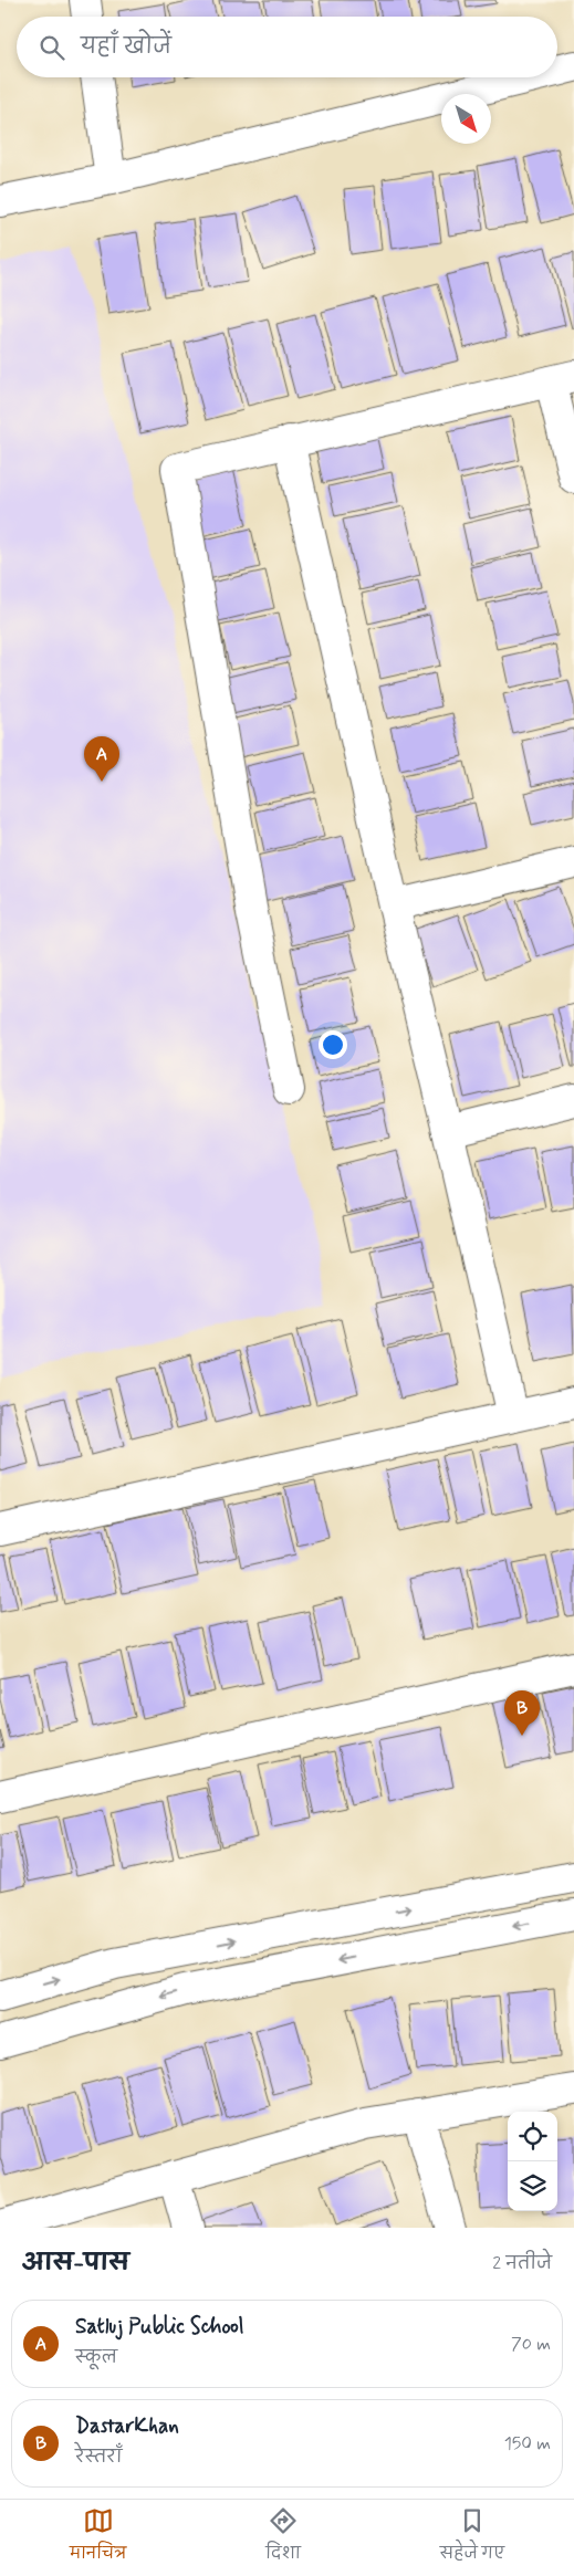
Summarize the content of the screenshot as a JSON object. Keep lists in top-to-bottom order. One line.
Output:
{"north":"bottom right","page":{"search":"यहाँ खोजें","pins":["A","B"],"heading":["आस-पास","2 नतीजे"],"list":[{"mark":"A","name":"Satluj Public School","note":"स्कूल","value":"70 m"},{"mark":"B","name":"DastarKhan","note":"रेस्तराँ","value":"150 m"}],"nav":["मानचित्र","दिशा","सहेजे गए"]}}
